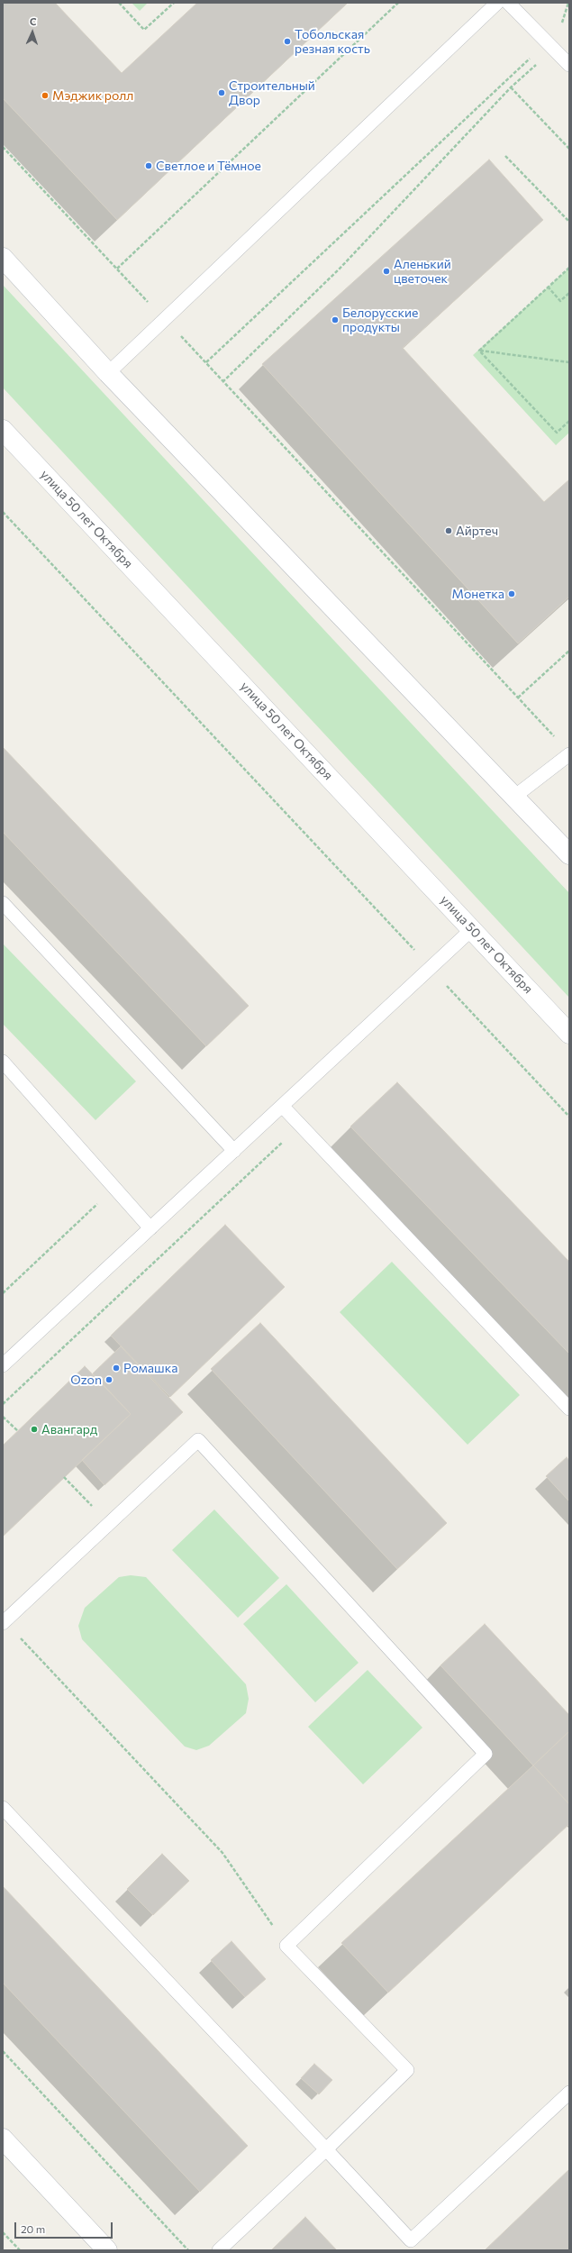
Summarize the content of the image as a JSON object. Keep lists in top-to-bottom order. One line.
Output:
{"streets":{"main road":["улица 50 лет Октября"]},"places":["Тобольская резная кость","Строительный Двор","Мэджик ролл","Светлое и Тёмное","Аленький цветочек","Белорусские продукты","Айртеч","Монетка","Ромашка","Ozon","Авангард"],"scale_bar":"20 m","north":"top"}
